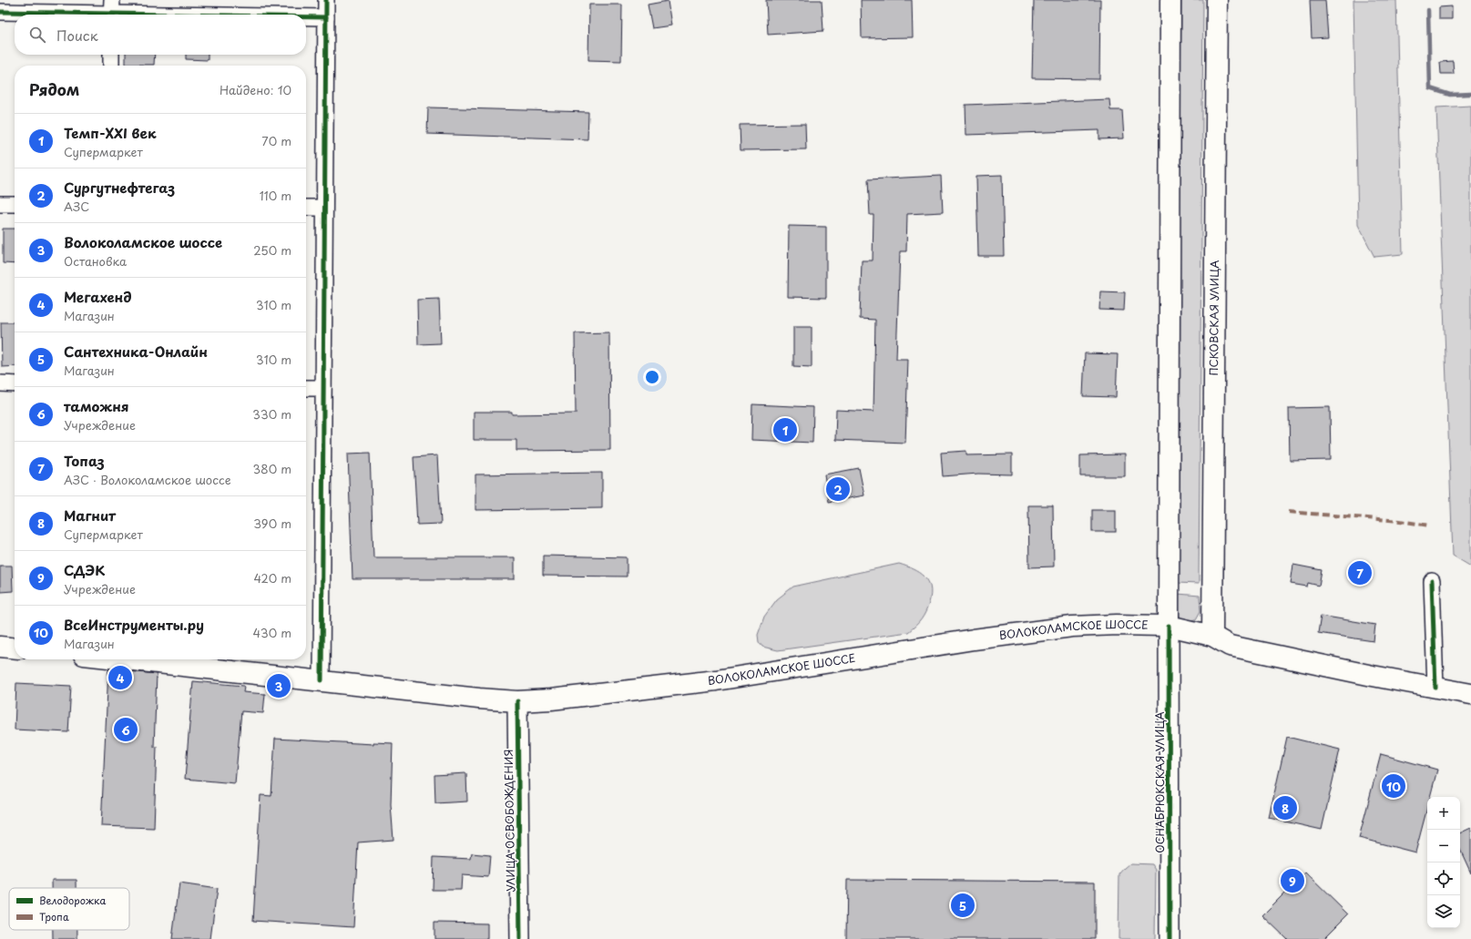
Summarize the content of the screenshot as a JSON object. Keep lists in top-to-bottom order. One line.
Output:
{"streets":{"main road":["ПСКОВСКАЯ УЛИЦА","ВОЛОКОЛАМСКОЕ ШОССЕ"],"street":["ОСНАБРЮКСКАЯ УЛИЦА","УЛИЦА ОСВОБОЖДЕНИЯ"]},"crossings":[["ПСКОВСКАЯ УЛИЦА","ВОЛОКОЛАМСКОЕ ШОССЕ"],["ВОЛОКОЛАМСКОЕ ШОССЕ","ОСНАБРЮКСКАЯ УЛИЦА"],["ВОЛОКОЛАМСКОЕ ШОССЕ","УЛИЦА ОСВОБОЖДЕНИЯ"]],"legend":["Велодорожка","Тропа"],"page":{"search":"Поиск","heading":["Рядом","Найдено: 10"],"list":[{"mark":"1","name":"Темп-XXI век","note":"Супермаркет","value":"70 m"},{"mark":"2","name":"Сургутнефтегаз","note":"АЗС","value":"110 m"},{"mark":"3","name":"Волоколамское шоссе","note":"Остановка","value":"250 m"},{"mark":"4","name":"Мегахенд","note":"Магазин","value":"310 m"},{"mark":"5","name":"Сантехника-Онлайн","note":"Магазин","value":"310 m"},{"mark":"6","name":"таможня","note":"Учреждение","value":"330 m"},{"mark":"7","name":"Топаз","note":"АЗС · Волоколамское шоссе","value":"380 m"},{"mark":"8","name":"Магнит","note":"Супермаркет","value":"390 m"},{"mark":"9","name":"СДЭК","note":"Учреждение","value":"420 m"},{"mark":"10","name":"ВсеИнструменты.ру","note":"Магазин","value":"430 m"}],"pins":["1","2","7","4","3","6","10","8","9","5"],"map_buttons":["+","−"]}}
